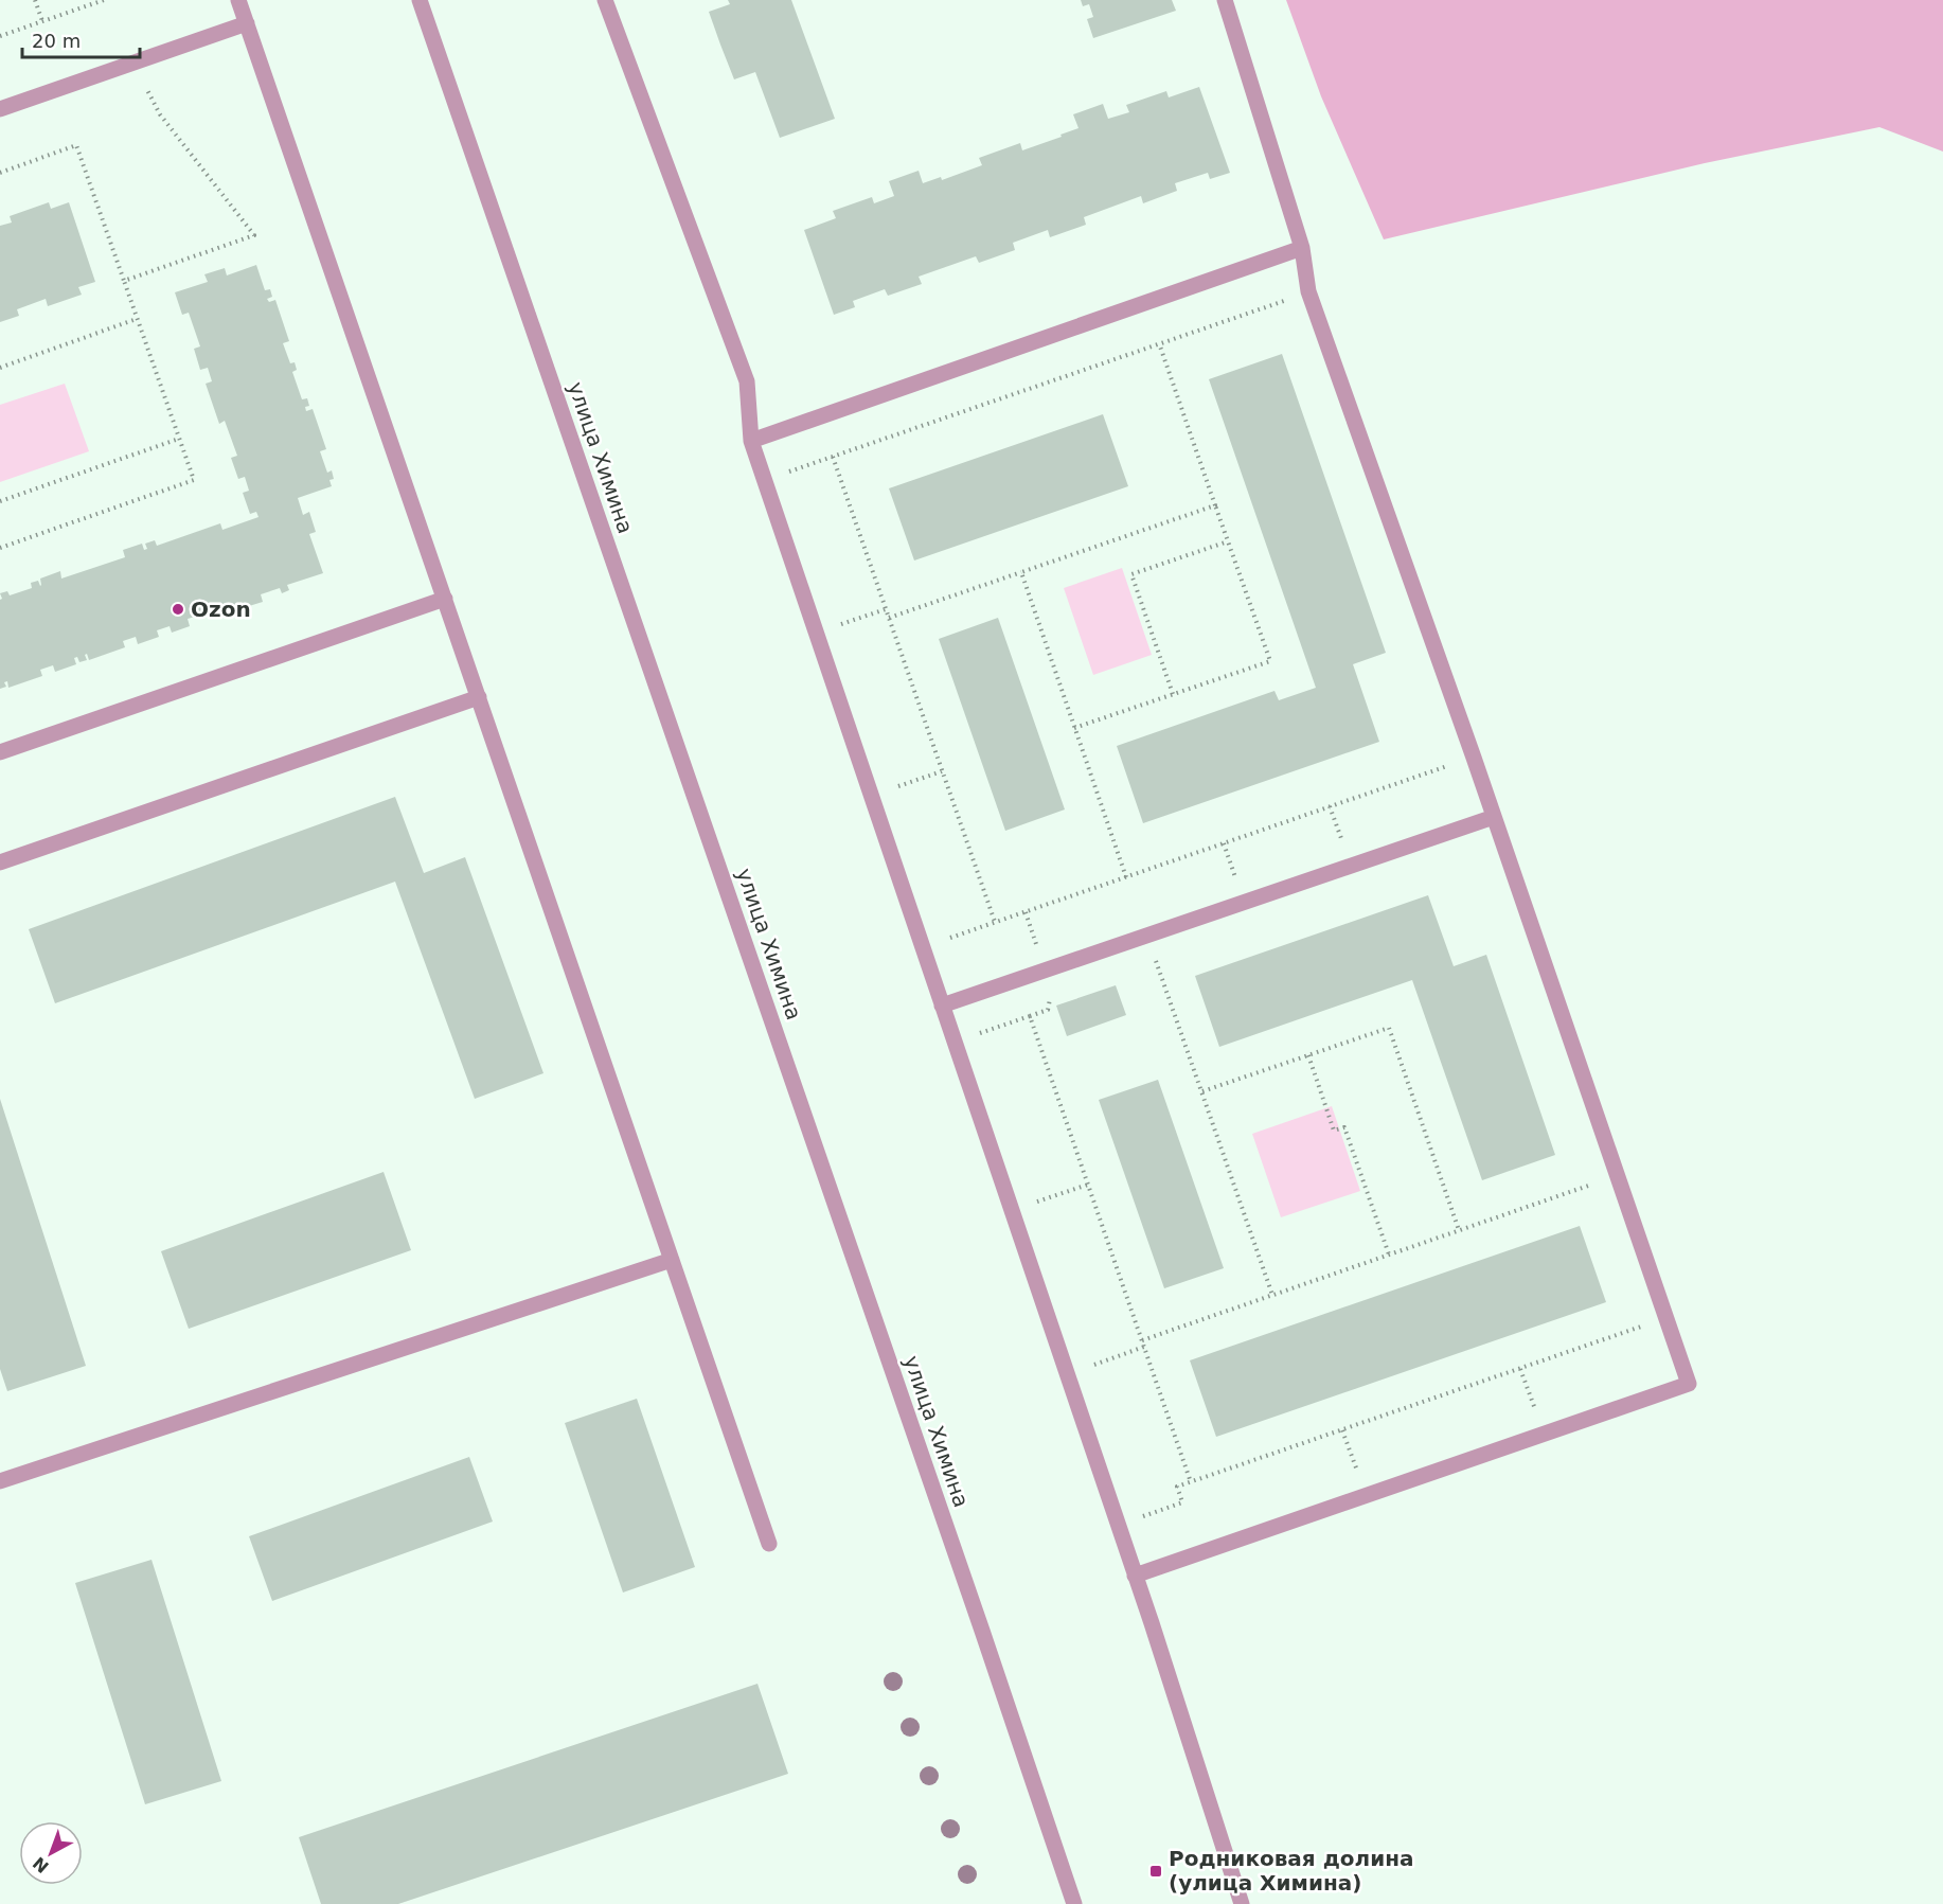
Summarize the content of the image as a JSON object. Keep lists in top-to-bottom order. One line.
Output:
{"streets":{"street":["улица Химина"]},"places":{"other":["Ozon"],"transit":["Родниковая долина (улица Химина)"]},"scale_bar":"20 m","north":"bottom left"}
